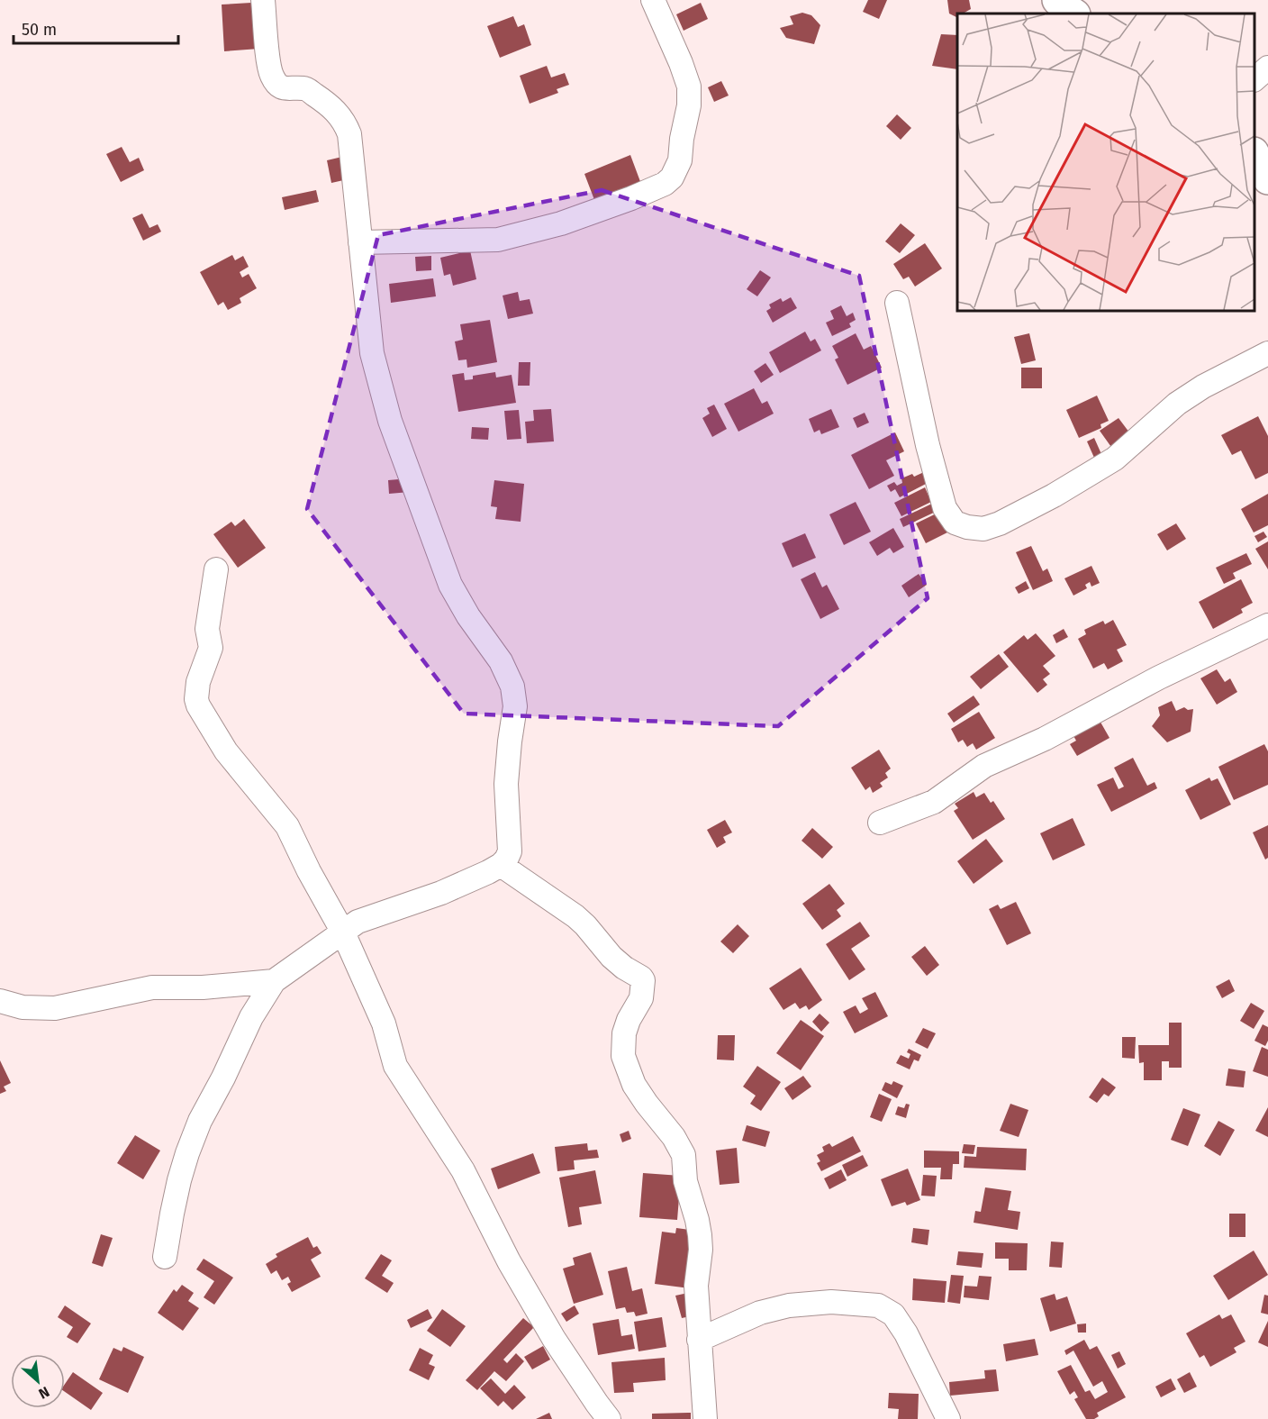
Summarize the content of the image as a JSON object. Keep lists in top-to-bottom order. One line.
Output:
{"scale_bar":"50 m","north":"bottom right"}
